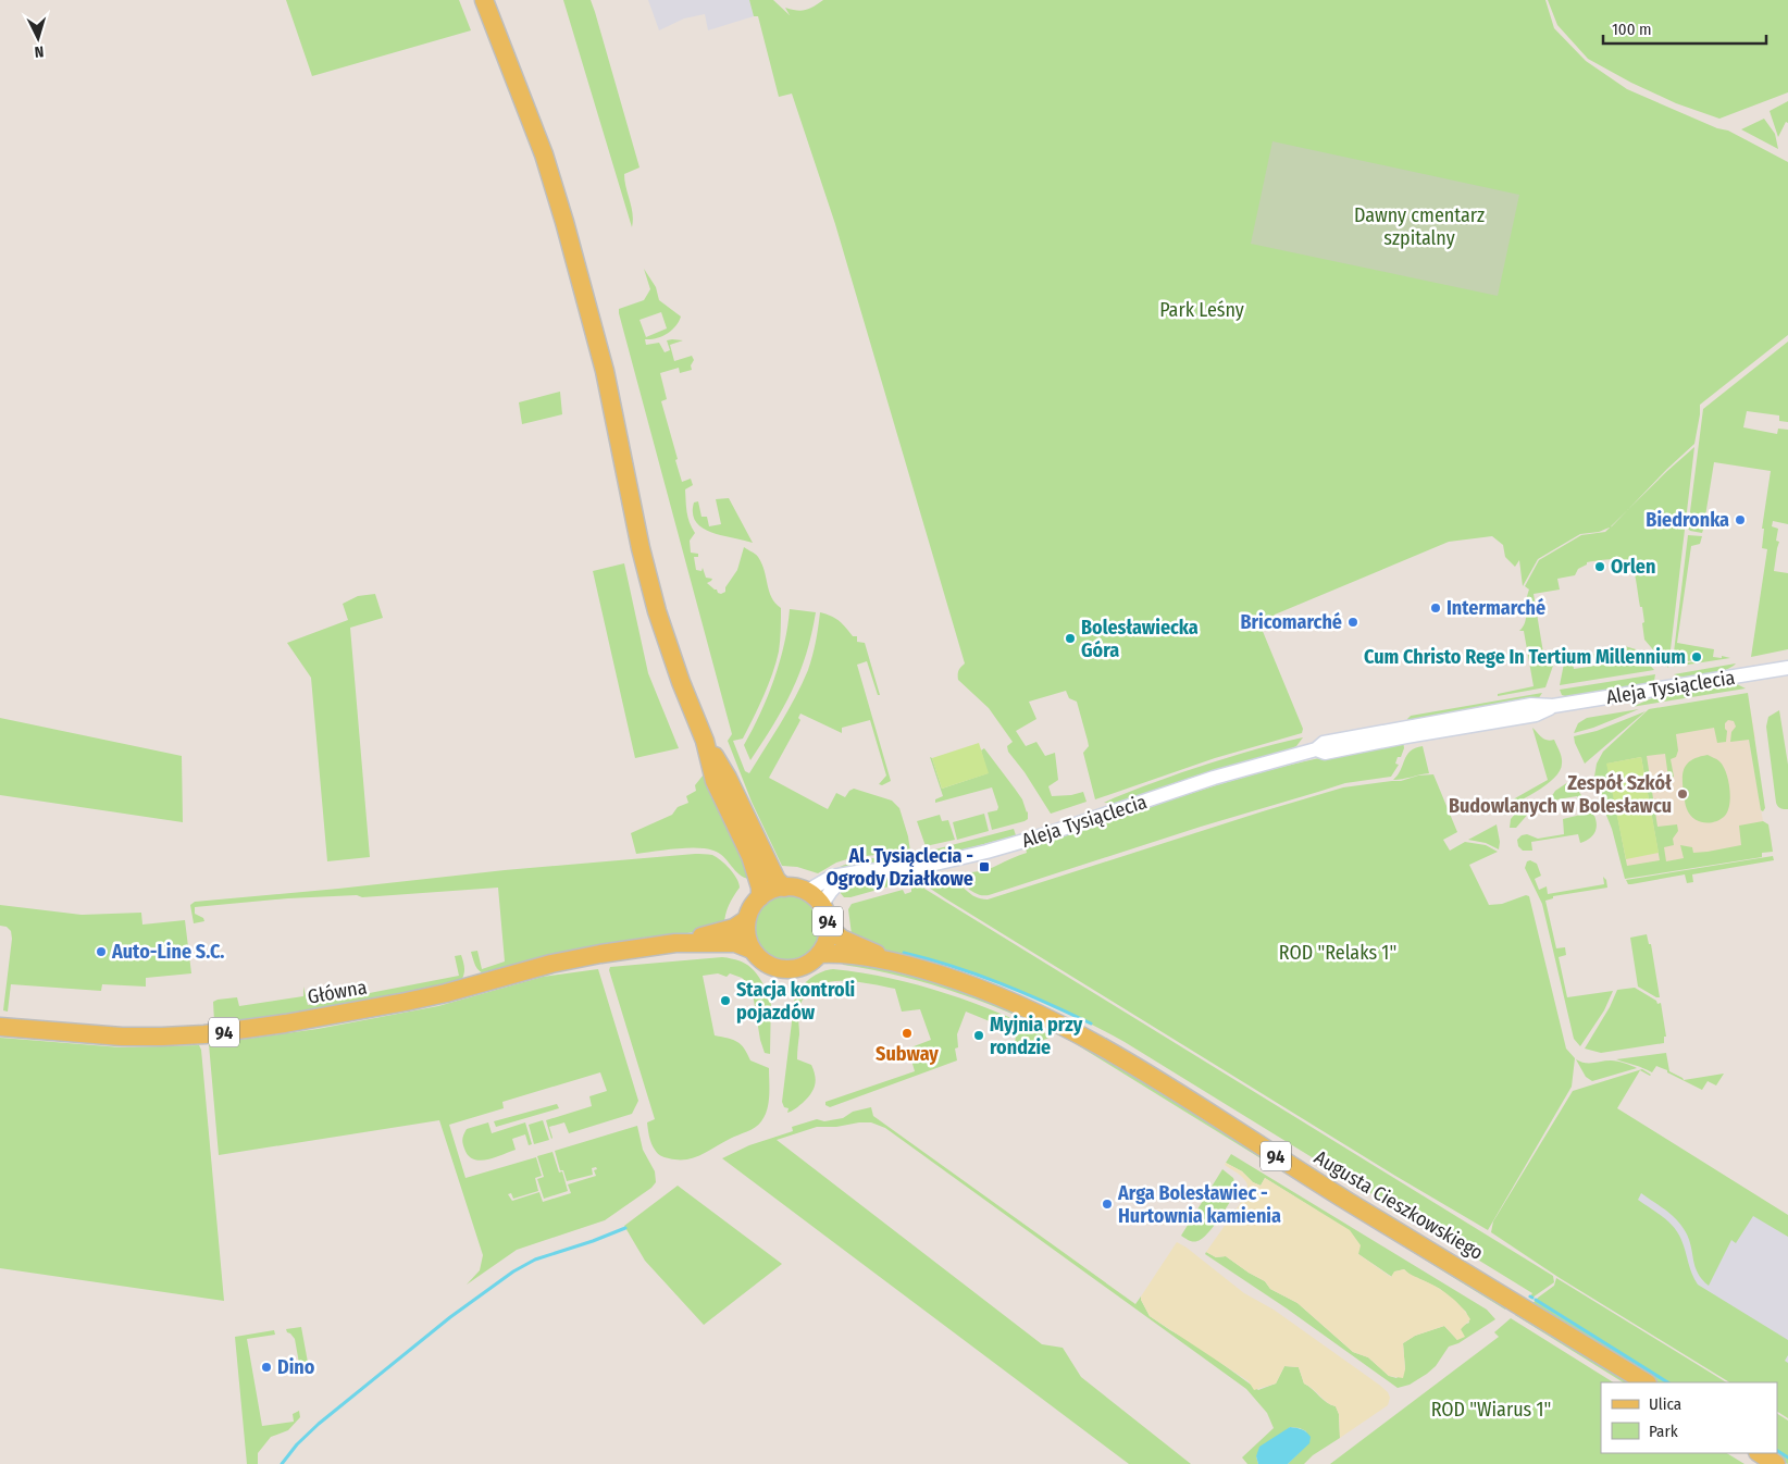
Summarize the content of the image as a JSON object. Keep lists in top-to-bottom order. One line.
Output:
{"streets":{"main road":["94","Główna","Augusta Cieszkowskiego"],"street":["Aleja Tysiąclecia"]},"crossings":[["Aleja Tysiąclecia","94"],["Aleja Tysiąclecia","Główna"],["Aleja Tysiąclecia","Augusta Cieszkowskiego"],["94","Główna"],["94","Augusta Cieszkowskiego"],["Główna","Augusta Cieszkowskiego"]],"parks":["Dawny cmentarz szpitalny","Park Leśny","ROD \"Relaks 1\"","ROD \"Wiarus 1\""],"places":{"other":["Biedronka","Orlen","Intermarché","Bricomarché","Bolesławiecka Góra","Cum Christo Rege In Tertium Millennium","Zespół Szkół Budowlanych w Bolesławcu","Auto-Line S.C.","Stacja kontroli pojazdów","Subway","Myjnia przy rondzie","Arga Bolesławiec - Hurtownia kamienia","Dino"],"transit":["Al. Tysiąclecia - Ogrody Działkowe"]},"legend":["Ulica","Park"],"scale_bar":"100 m","north":"bottom"}
